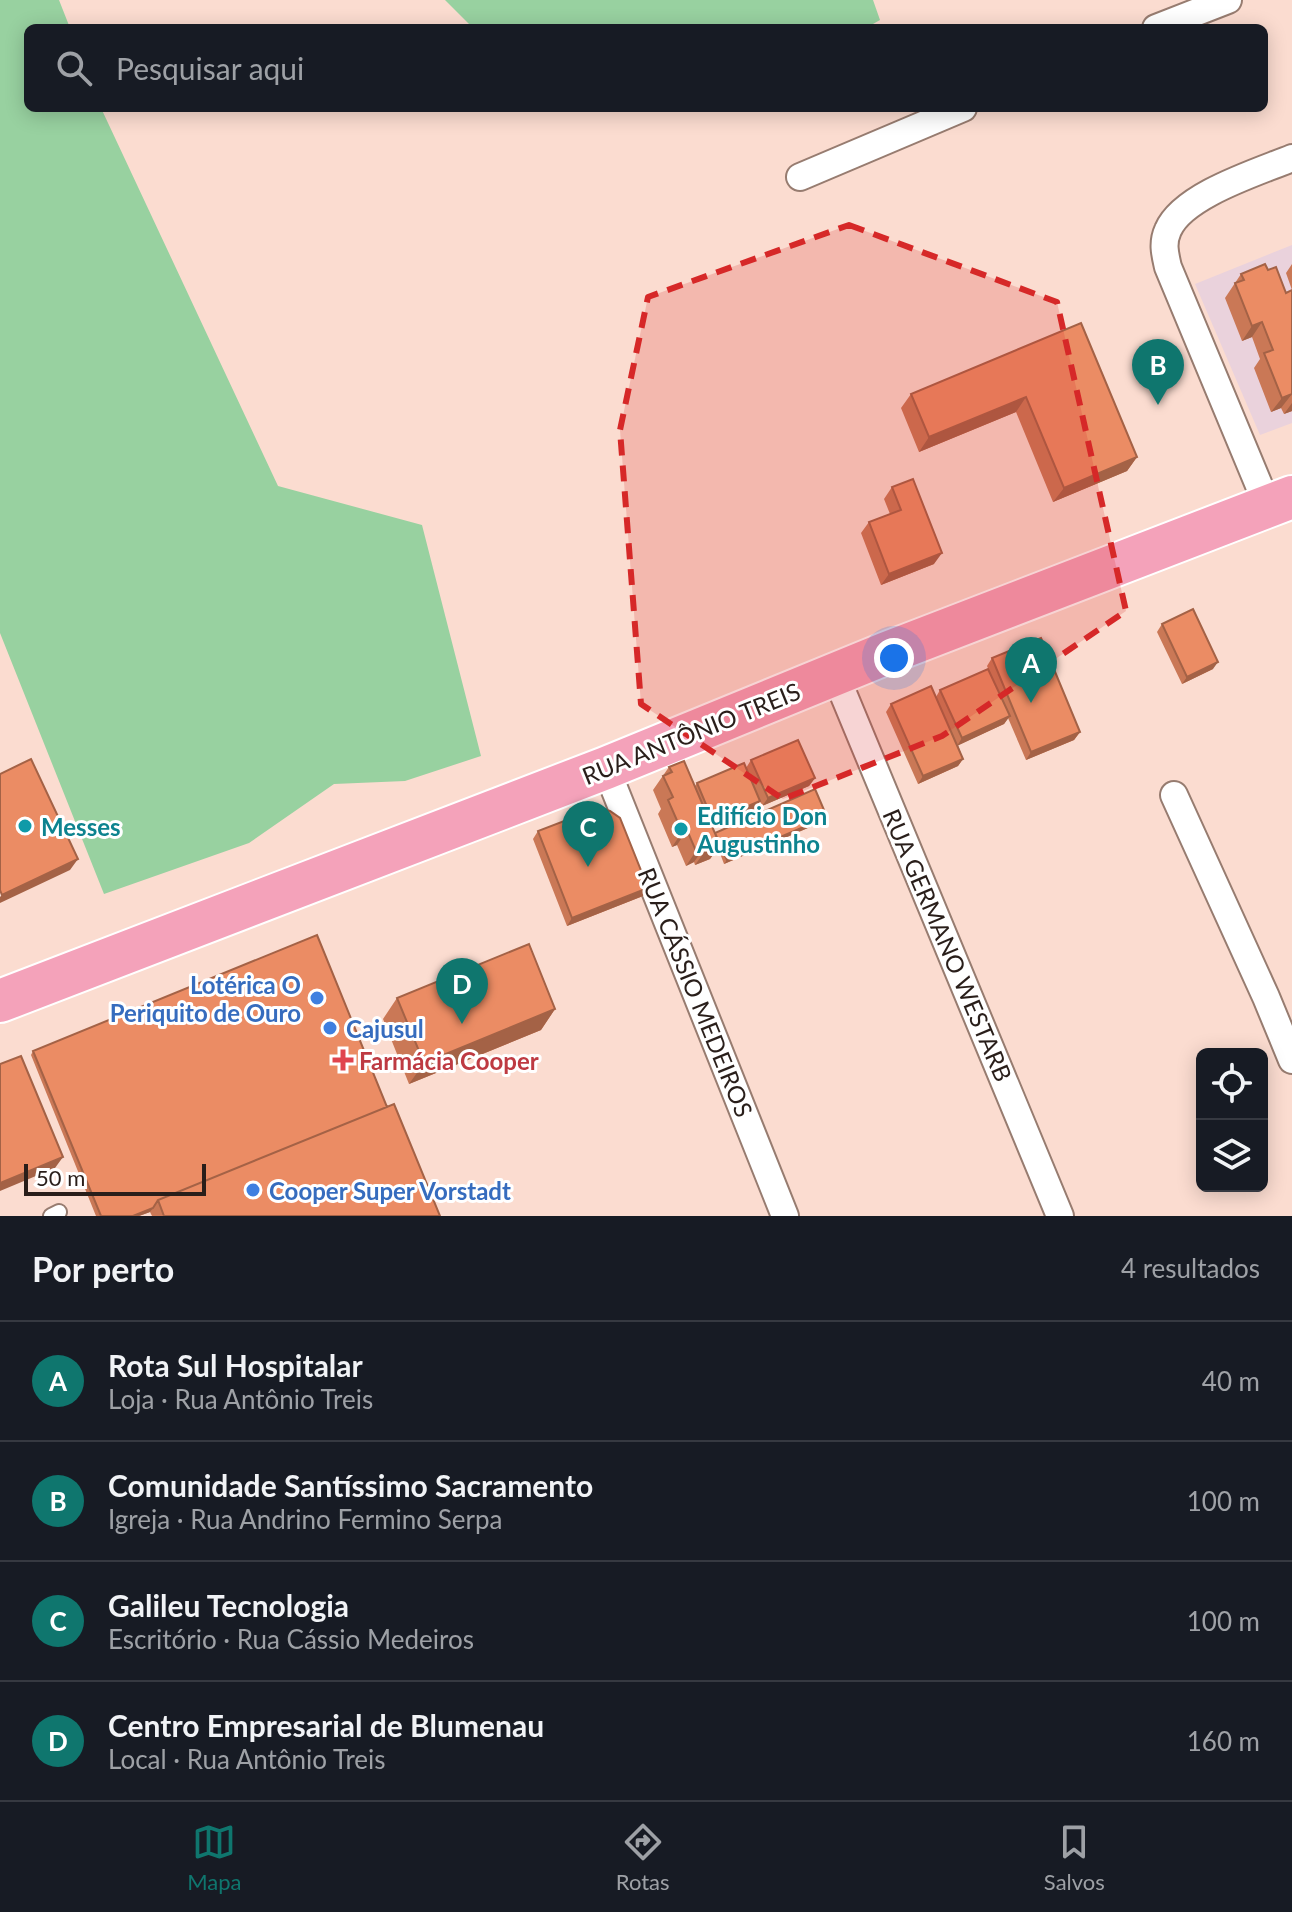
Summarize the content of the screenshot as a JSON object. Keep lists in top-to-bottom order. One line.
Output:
{"streets":{"main road":["RUA ANTÔNIO TREIS"],"street":["RUA GERMANO WESTARB","RUA CÁSSIO MEDEIROS"]},"crossings":[["RUA ANTÔNIO TREIS","RUA GERMANO WESTARB"],["RUA ANTÔNIO TREIS","RUA CÁSSIO MEDEIROS"]],"places":{"other":["Messes","Edifício Don Augustinho","Lotérica O Periquito de Ouro","Cajusul","Cooper Super Vorstadt"],"health":["Farmácia Cooper"]},"scale_bar":"50 m","page":{"search":"Pesquisar aqui","pins":["B","A","C","D"],"scale":"50 m","heading":["Por perto","4 resultados"],"list":[{"mark":"A","name":"Rota Sul Hospitalar","note":"Loja · Rua Antônio Treis","value":"40 m"},{"mark":"B","name":"Comunidade Santíssimo Sacramento","note":"Igreja · Rua Andrino Fermino Serpa","value":"100 m"},{"mark":"C","name":"Galileu Tecnologia","note":"Escritório · Rua Cássio Medeiros","value":"100 m"},{"mark":"D","name":"Centro Empresarial de Blumenau","note":"Local · Rua Antônio Treis","value":"160 m"}],"nav":["Mapa","Rotas","Salvos"]}}
